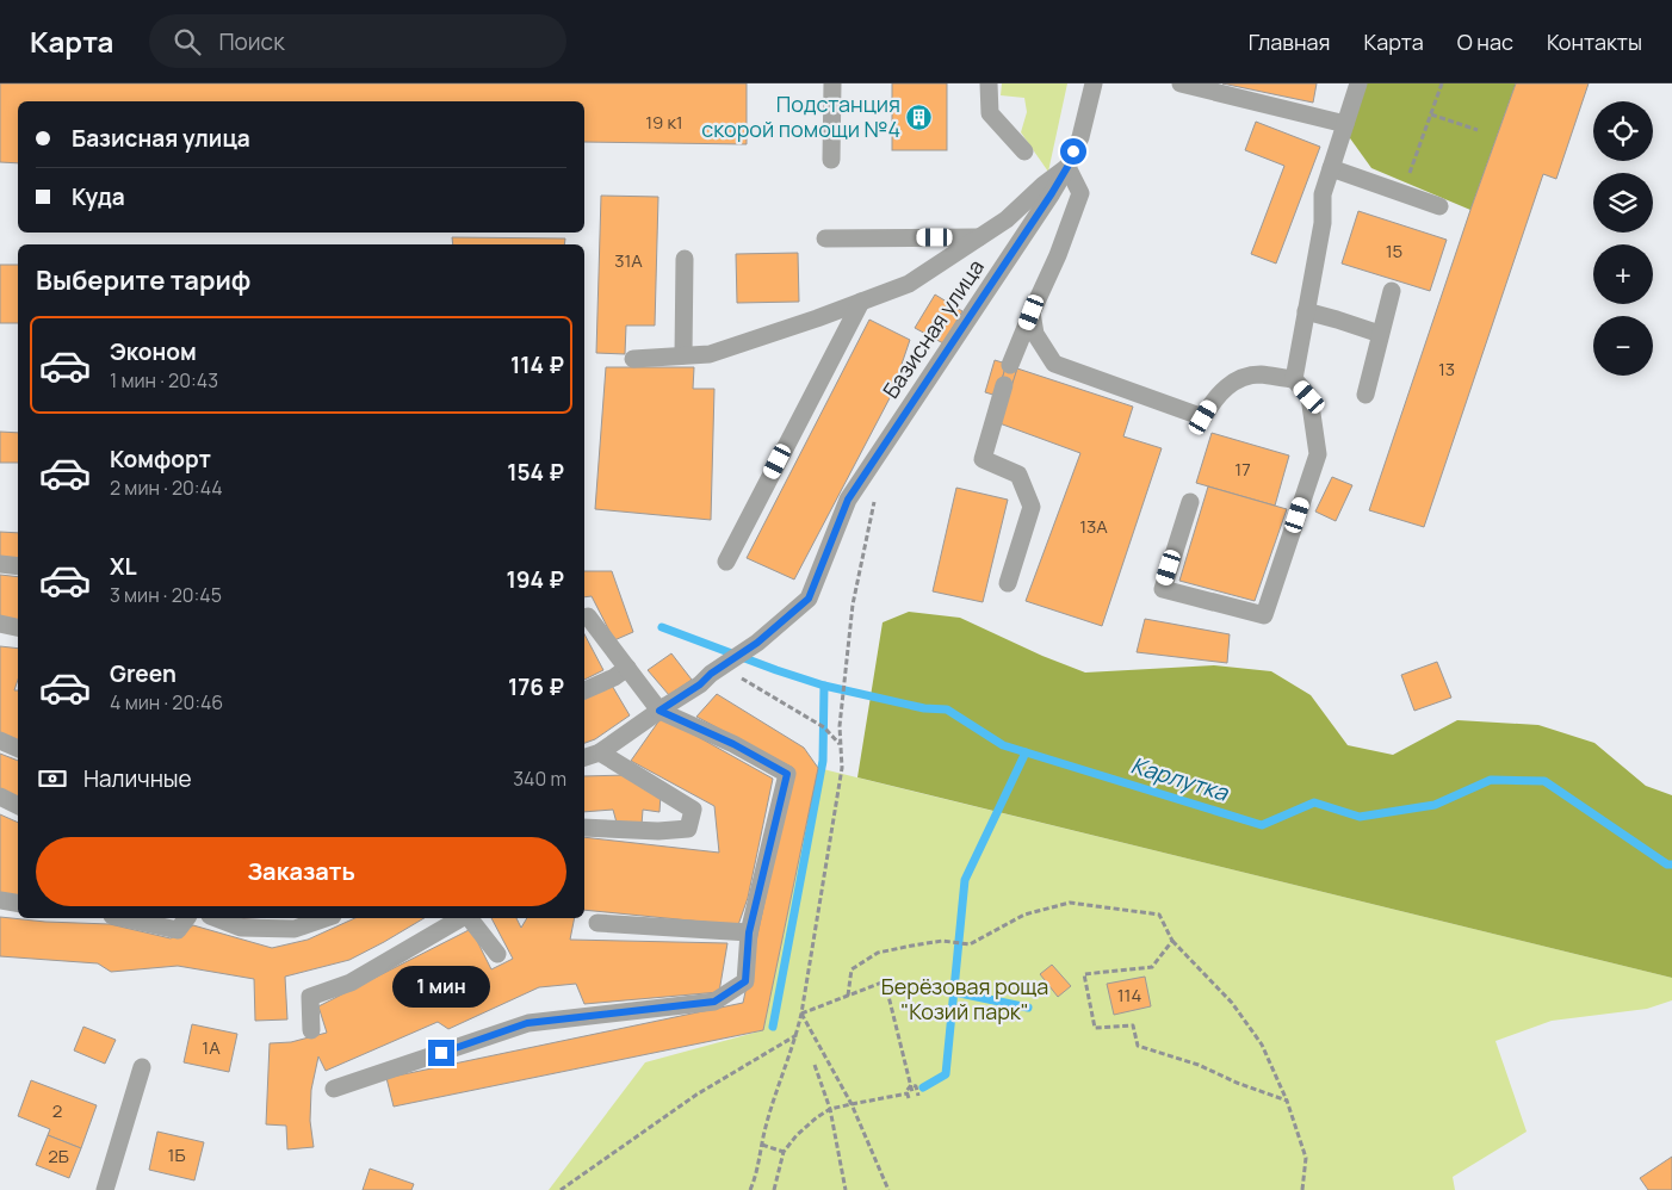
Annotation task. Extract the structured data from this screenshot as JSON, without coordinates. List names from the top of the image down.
{
  "streets": {
    "street": ["Базисная улица"]
  },
  "water": ["Карлутка"],
  "parks": ["Берёзовая роща \"Козий парк\""],
  "places": {
    "building": ["Подстанция скорой помощи №4"]
  },
  "house_numbers": [
    "19 к1",
    "15",
    "31А",
    "13",
    "17",
    "13А",
    "114",
    "1А",
    "2",
    "1Б",
    "2Б"
  ],
  "page": {
    "header": "Карта",
    "search": "Поиск",
    "nav": [
      "Главная",
      "Карта",
      "О нас",
      "Контакты"
    ],
    "map_buttons": ["+", "−"],
    "banner": ["Базисная улица", "Куда"],
    "heading": "Выберите тариф",
    "list": [
      {
        "name": "Эконом",
        "note": "1 мин · 20:43",
        "value": "114 ₽"
      },
      {
        "name": "Комфорт",
        "note": "2 мин · 20:44",
        "value": "154 ₽"
      },
      {
        "name": "XL",
        "note": "3 мин · 20:45",
        "value": "194 ₽"
      },
      {
        "name": "Green",
        "note": "4 мин · 20:46",
        "value": "176 ₽"
      }
    ],
    "pay": ["Наличные", "340 m"],
    "buttons": "Заказать",
    "bubble": "1 мин"
  }
}
